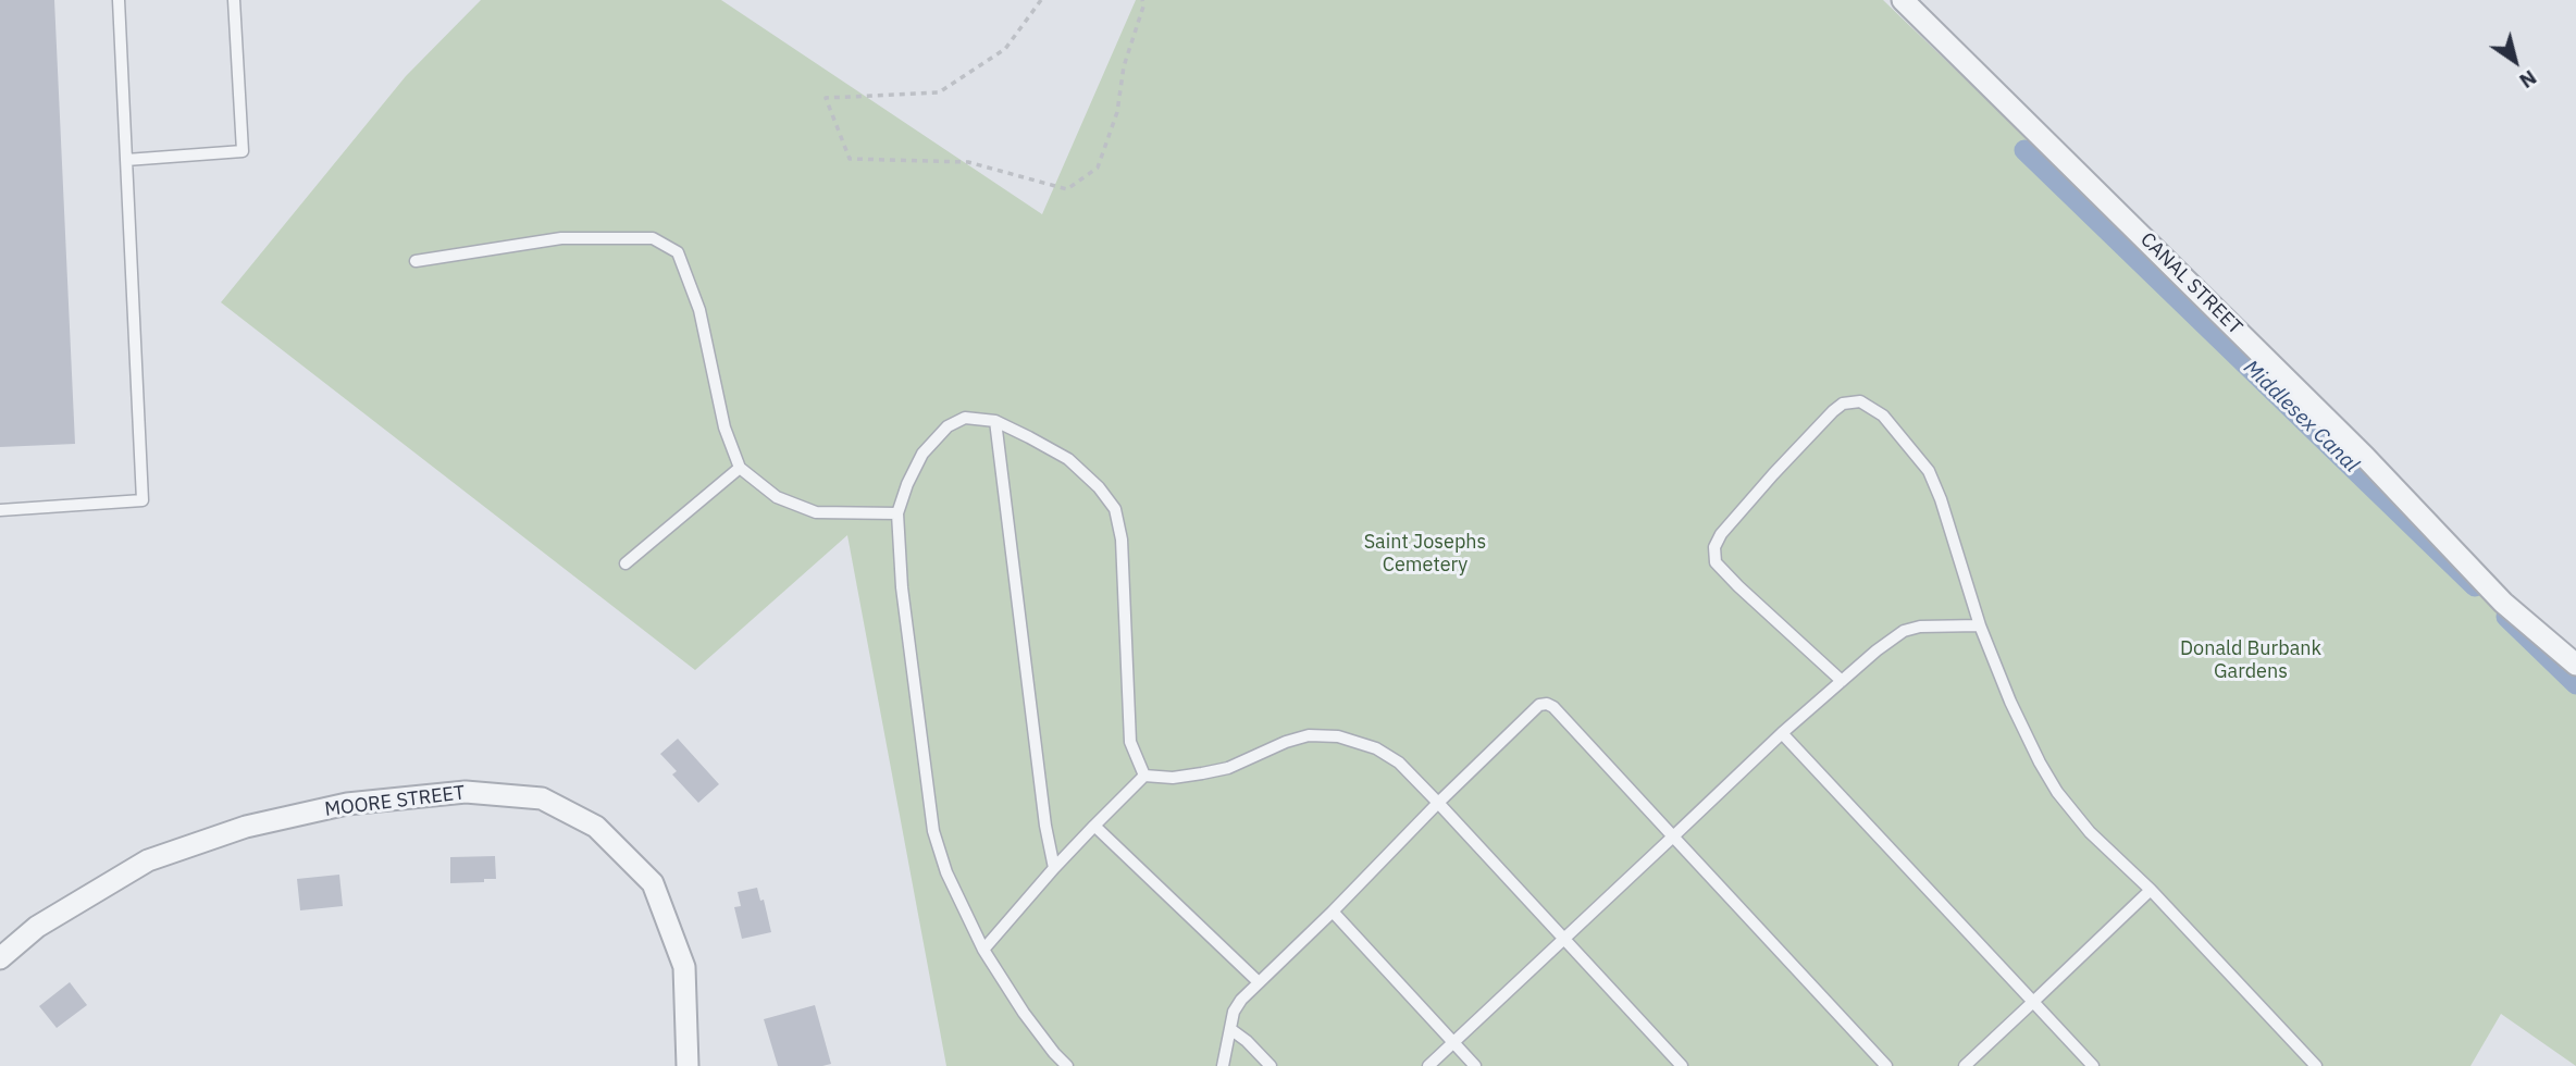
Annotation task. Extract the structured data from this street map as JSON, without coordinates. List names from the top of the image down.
{
  "streets": {
    "street": ["CANAL STREET", "MOORE STREET"]
  },
  "water": ["Middlesex Canal"],
  "parks": ["Saint Josephs Cemetery", "Donald Burbank Gardens"],
  "north": "bottom right"
}
